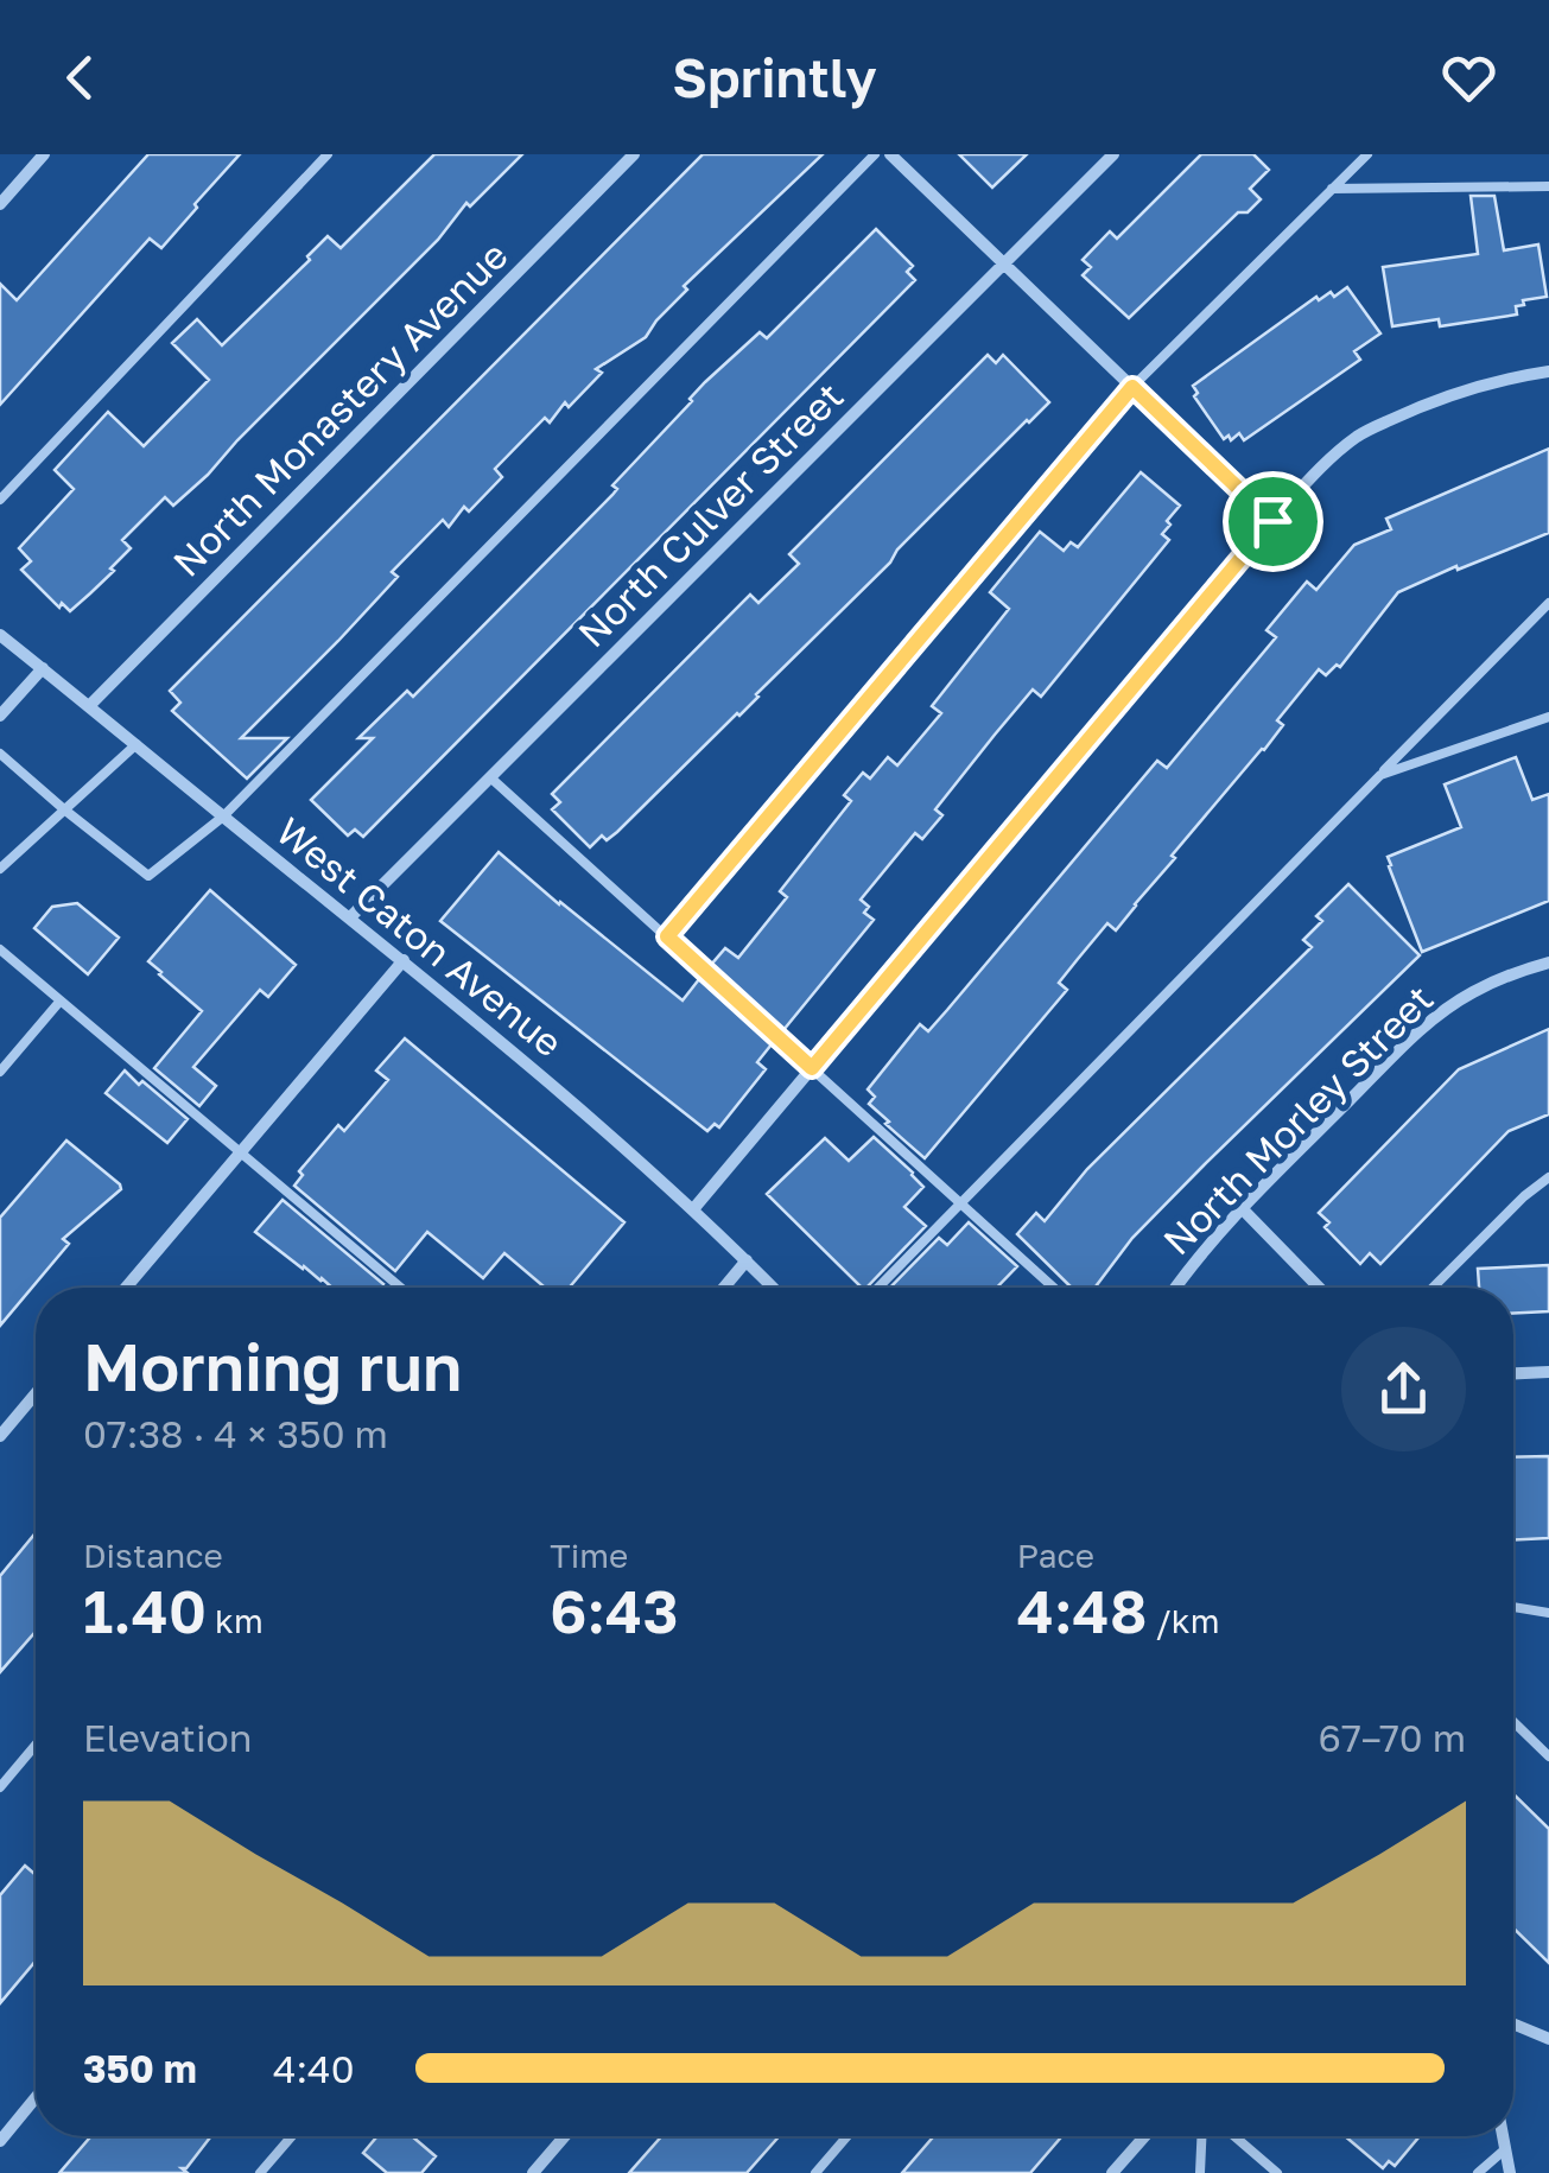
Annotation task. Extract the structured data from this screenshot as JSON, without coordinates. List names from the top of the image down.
{
  "streets": {
    "street": [
      "North Monastery Avenue",
      "North Culver Street",
      "West Caton Avenue",
      "North Morley Street"
    ]
  },
  "crossings": [
    ["North Monastery Avenue", "West Caton Avenue"],
    ["North Culver Street", "West Caton Avenue"]
  ],
  "page": {
    "header": "Sprintly",
    "heading": ["Morning run", "07:38 · 4 × 350 m"],
    "stats": [
      ["Distance", "1.40 km"],
      ["Time", "6:43"],
      ["Pace", "4:48 /km"]
    ],
    "chart": ["Elevation", "67–70 m"],
    "list": [
      {
        "name": "350 m",
        "note": "4:40"
      }
    ]
  }
}
